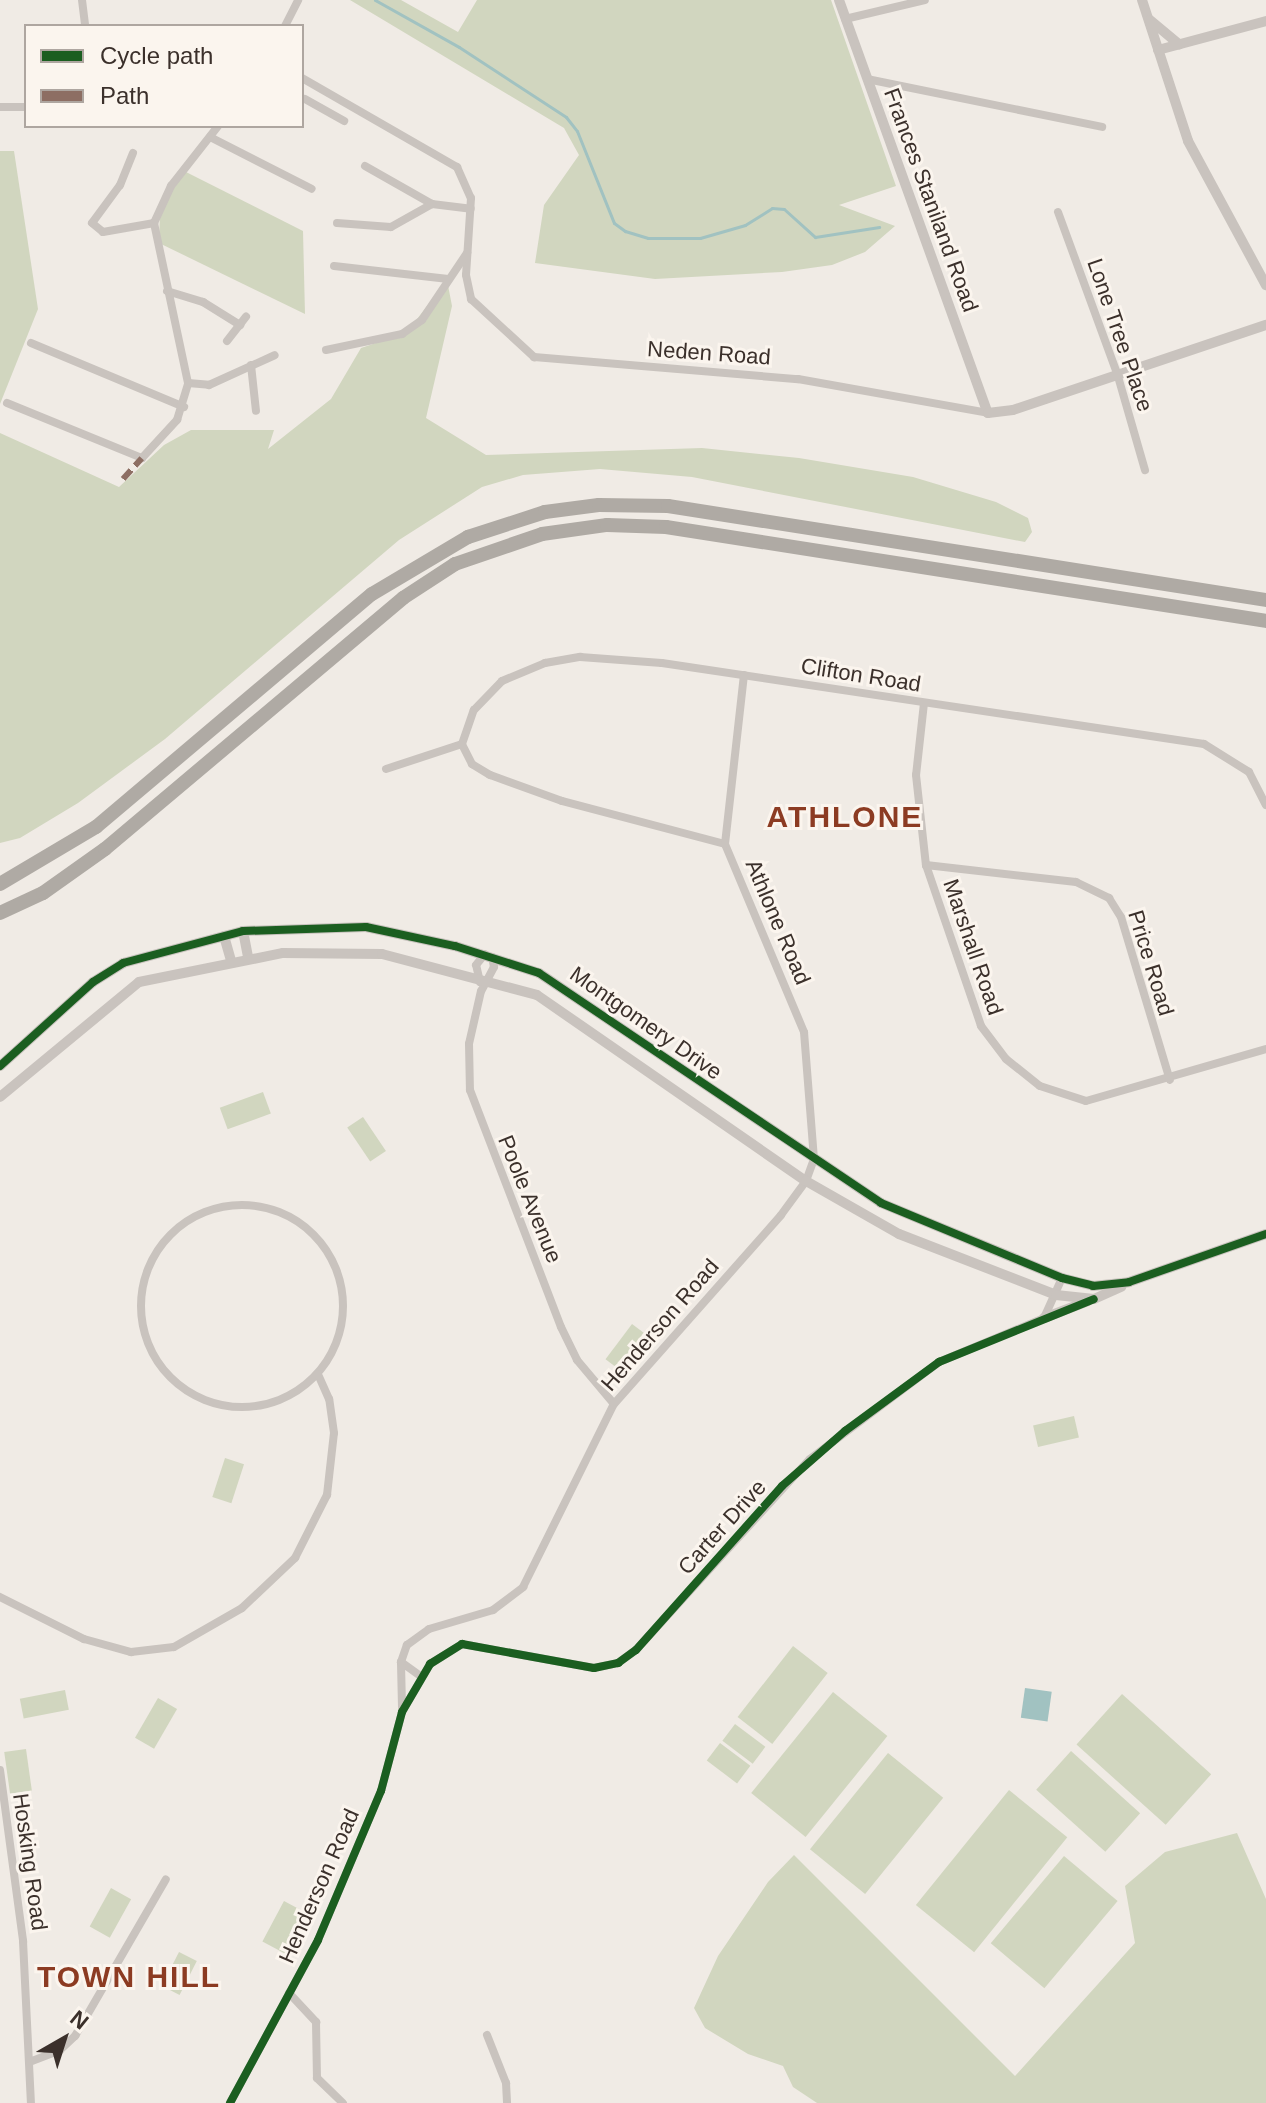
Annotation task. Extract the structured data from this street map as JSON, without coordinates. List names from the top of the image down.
{
  "streets": {
    "street": [
      "Frances Staniland Road",
      "Lone Tree Place",
      "Neden Road",
      "Clifton Road",
      "Athlone Road",
      "Marshall Road",
      "Price Road",
      "Montgomery Drive",
      "Poole Avenue",
      "Henderson Road",
      "Carter Drive",
      "Hosking Road"
    ]
  },
  "crossings": [
    ["Frances Staniland Road", "Neden Road"],
    ["Lone Tree Place", "Neden Road"],
    ["Clifton Road", "Athlone Road"],
    ["Clifton Road", "Marshall Road"],
    ["Athlone Road", "Montgomery Drive"],
    ["Athlone Road", "Henderson Road"],
    ["Marshall Road", "Price Road"],
    ["Montgomery Drive", "Poole Avenue"],
    ["Montgomery Drive", "Henderson Road"],
    ["Poole Avenue", "Henderson Road"],
    ["Henderson Road", "Carter Drive"]
  ],
  "districts": ["ATHLONE", "TOWN HILL"],
  "legend": ["Cycle path", "Path"],
  "north": "top right"
}
